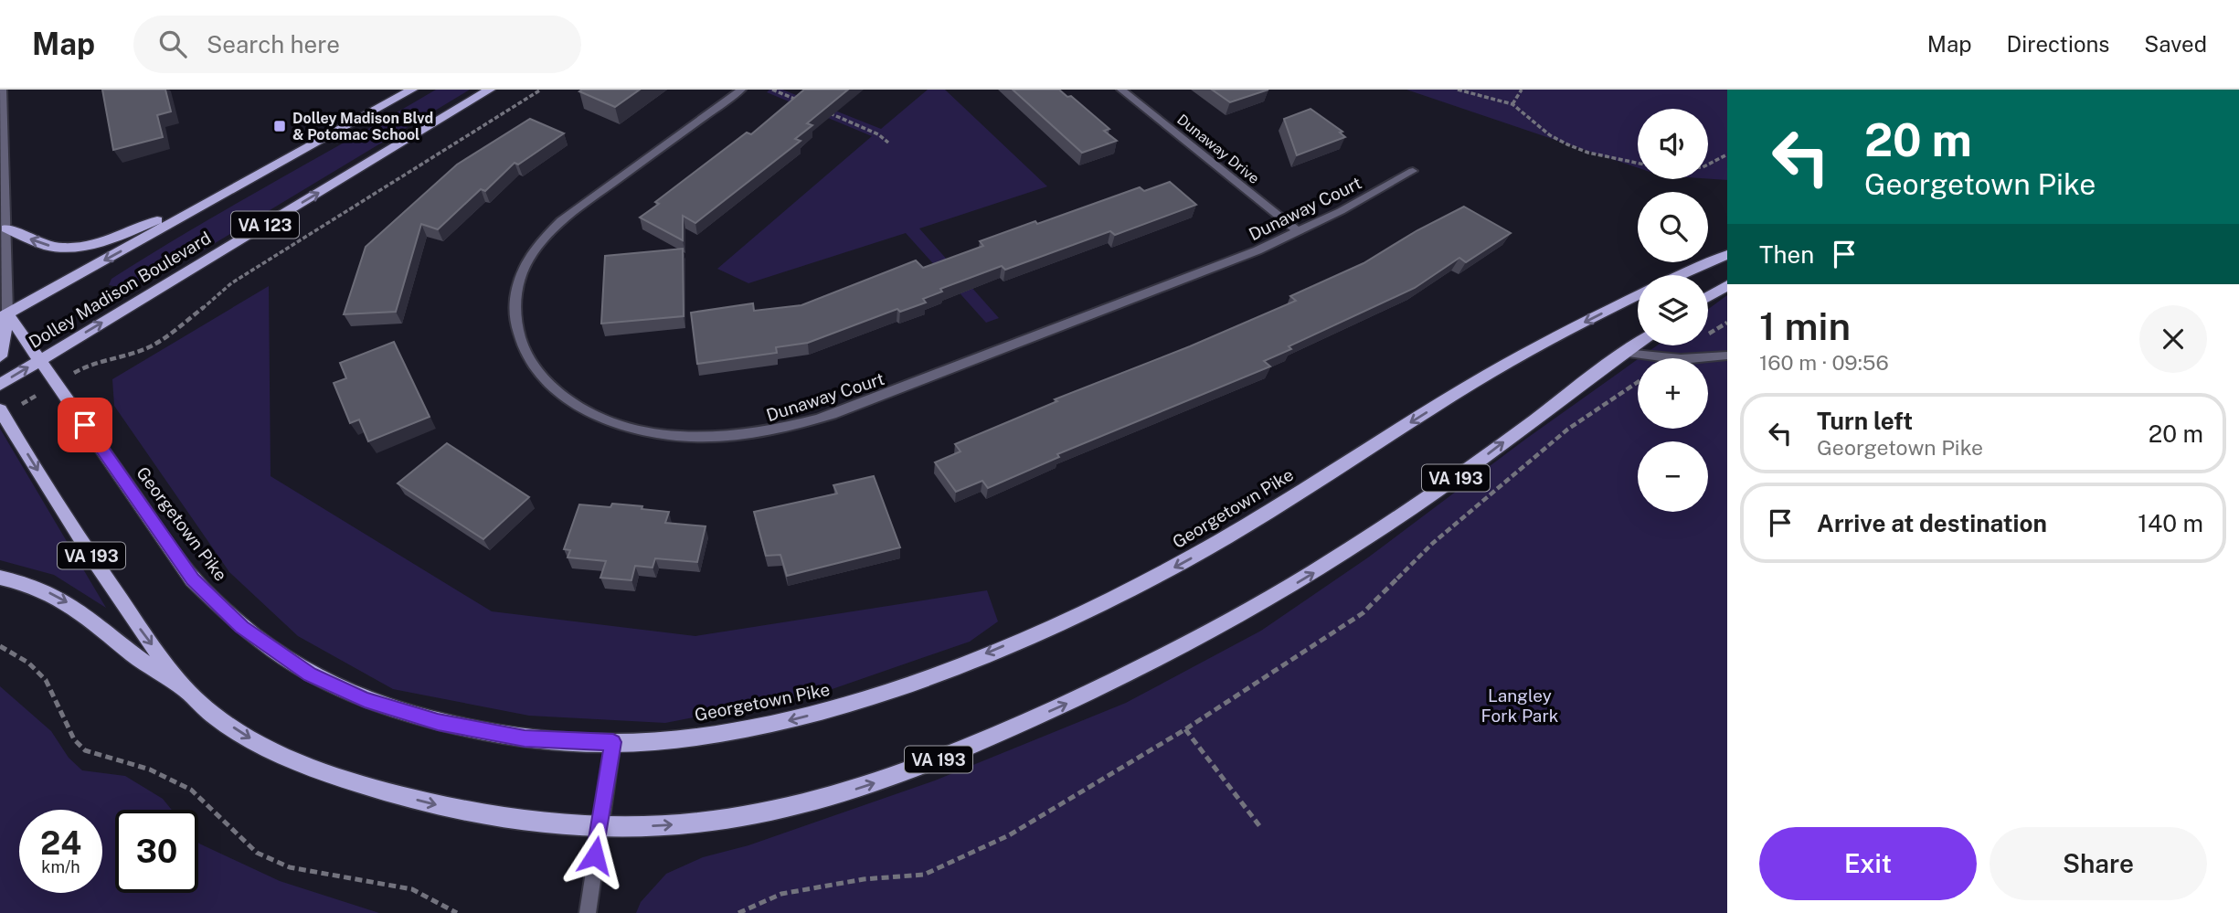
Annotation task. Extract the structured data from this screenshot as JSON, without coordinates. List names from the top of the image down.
{
  "streets": {
    "main road": [
      "VA 123",
      "Dolley Madison Boulevard",
      "VA 193",
      "Georgetown Pike"
    ],
    "street": ["Dunaway Drive", "Dunaway Court"]
  },
  "crossings": [
    ["Dunaway Drive", "Dunaway Court"],
    ["Dolley Madison Boulevard", "Georgetown Pike"]
  ],
  "parks": ["Langley Fork Park"],
  "places": {
    "transit": ["Dolley Madison Blvd & Potomac School"]
  },
  "page": {
    "header": "Map",
    "search": "Search here",
    "nav": ["Map", "Directions", "Saved"],
    "turn": ["20 m", "Georgetown Pike"],
    "map_buttons": ["+", "−"],
    "then": "Then",
    "heading": ["1 min", "160 m · 09:56"],
    "list": [
      {
        "name": "Turn left",
        "note": "Georgetown Pike",
        "value": "20 m"
      },
      {
        "name": "Arrive at destination",
        "value": "140 m"
      }
    ],
    "speed": "24 km/h",
    "limit": "30",
    "buttons": ["Exit", "Share"]
  }
}
